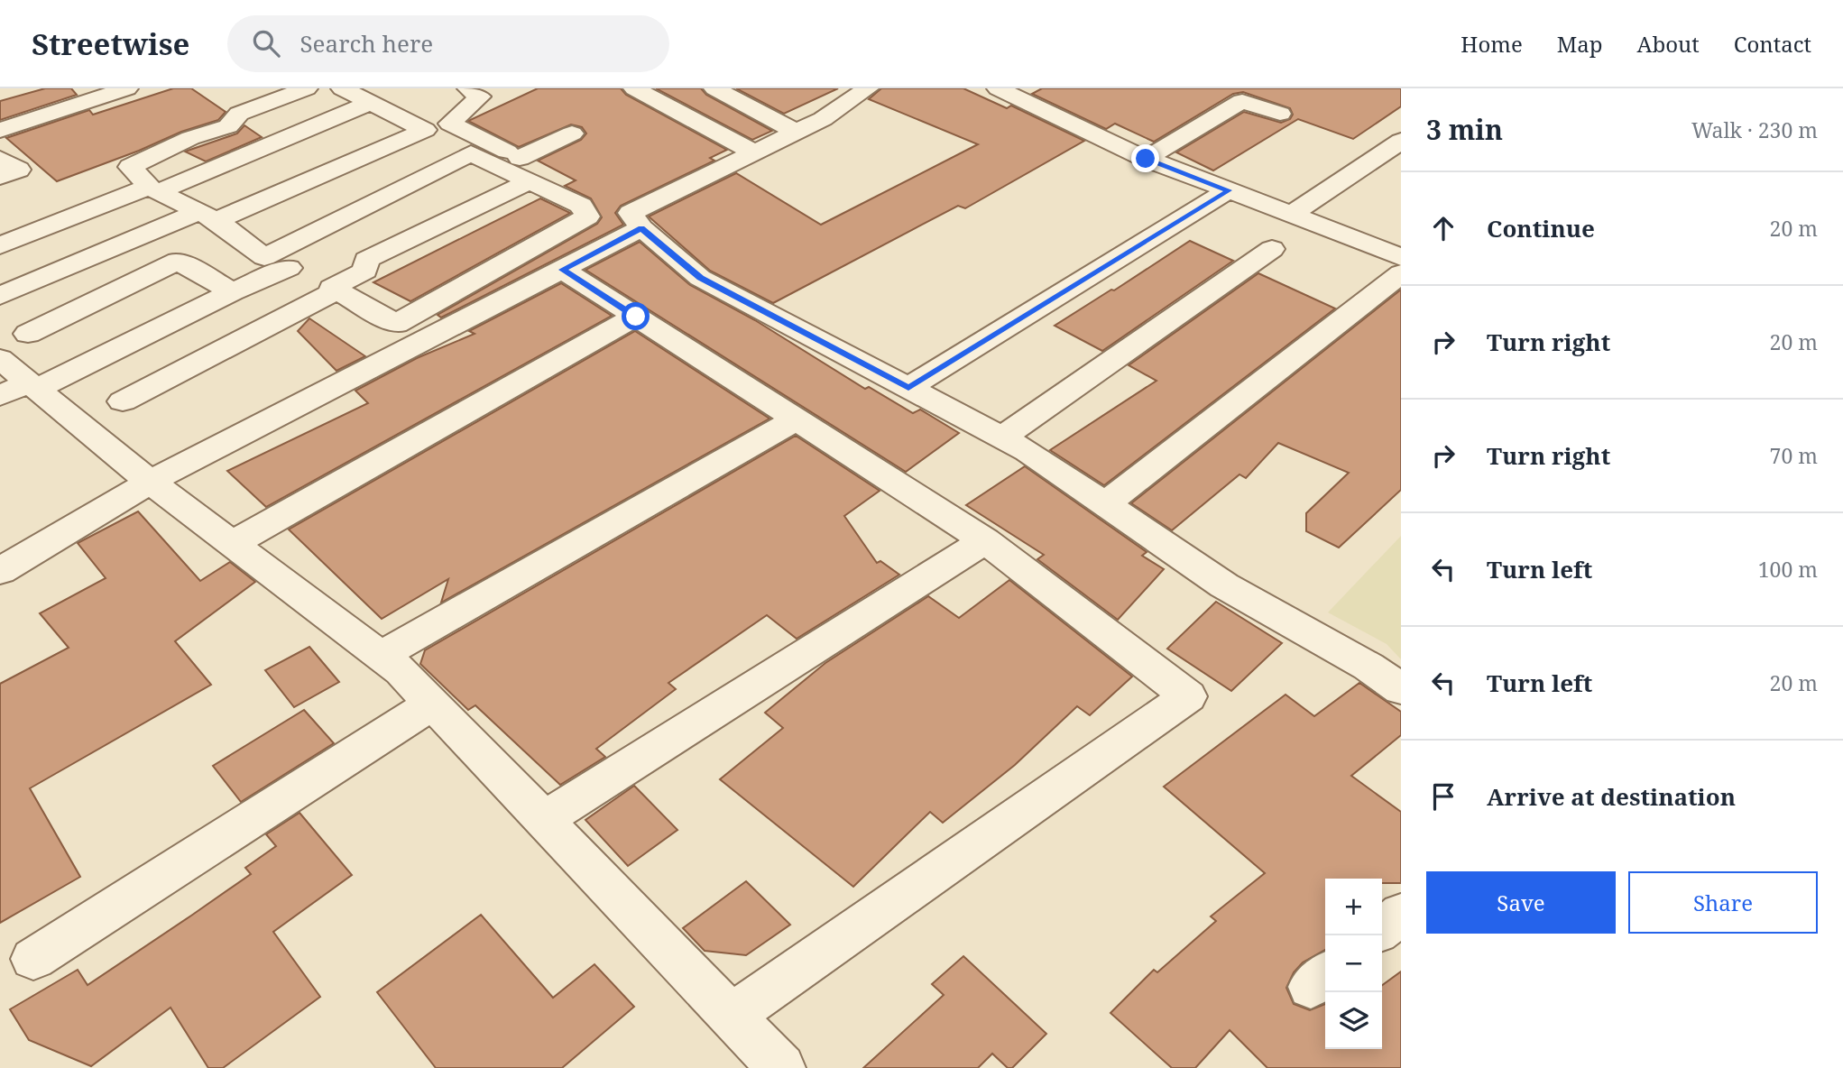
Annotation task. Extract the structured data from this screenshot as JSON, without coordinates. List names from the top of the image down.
{
  "page": {
    "header": "Streetwise",
    "search": "Search here",
    "nav": [
      "Home",
      "Map",
      "About",
      "Contact"
    ],
    "heading": ["3 min", "Walk · 230 m"],
    "list": [
      ["Continue", "20 m"],
      ["Turn right", "20 m"],
      ["Turn right", "70 m"],
      ["Turn left", "100 m"],
      ["Turn left", "20 m"],
      "Arrive at destination"
    ],
    "buttons": ["Save", "Share"],
    "map_buttons": ["+", "−"]
  }
}
